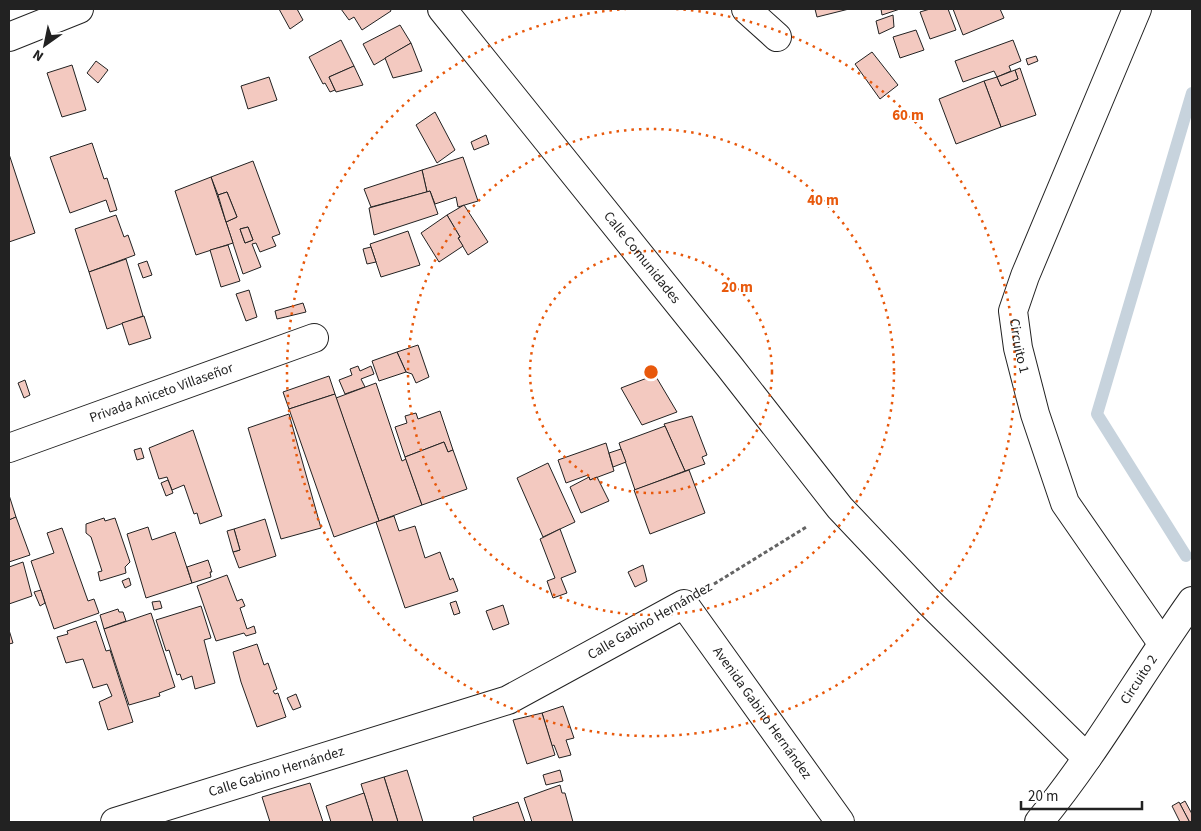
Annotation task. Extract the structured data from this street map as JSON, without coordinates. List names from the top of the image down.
{
  "streets": {
    "street": [
      "Calle Comunidades",
      "Circuito 1",
      "Privada Aniceto Villaseñor",
      "Calle Gabino Hernández",
      "Circuito 2",
      "Avenida Gabino Hernández"
    ]
  },
  "crossings": [
    ["Calle Comunidades", "Calle Gabino Hernández"],
    ["Circuito 1", "Circuito 2"],
    ["Calle Gabino Hernández", "Avenida Gabino Hernández"]
  ],
  "scale_bar": "20 m",
  "north": "bottom left",
  "rings": ["60 m", "40 m", "20 m"]
}
